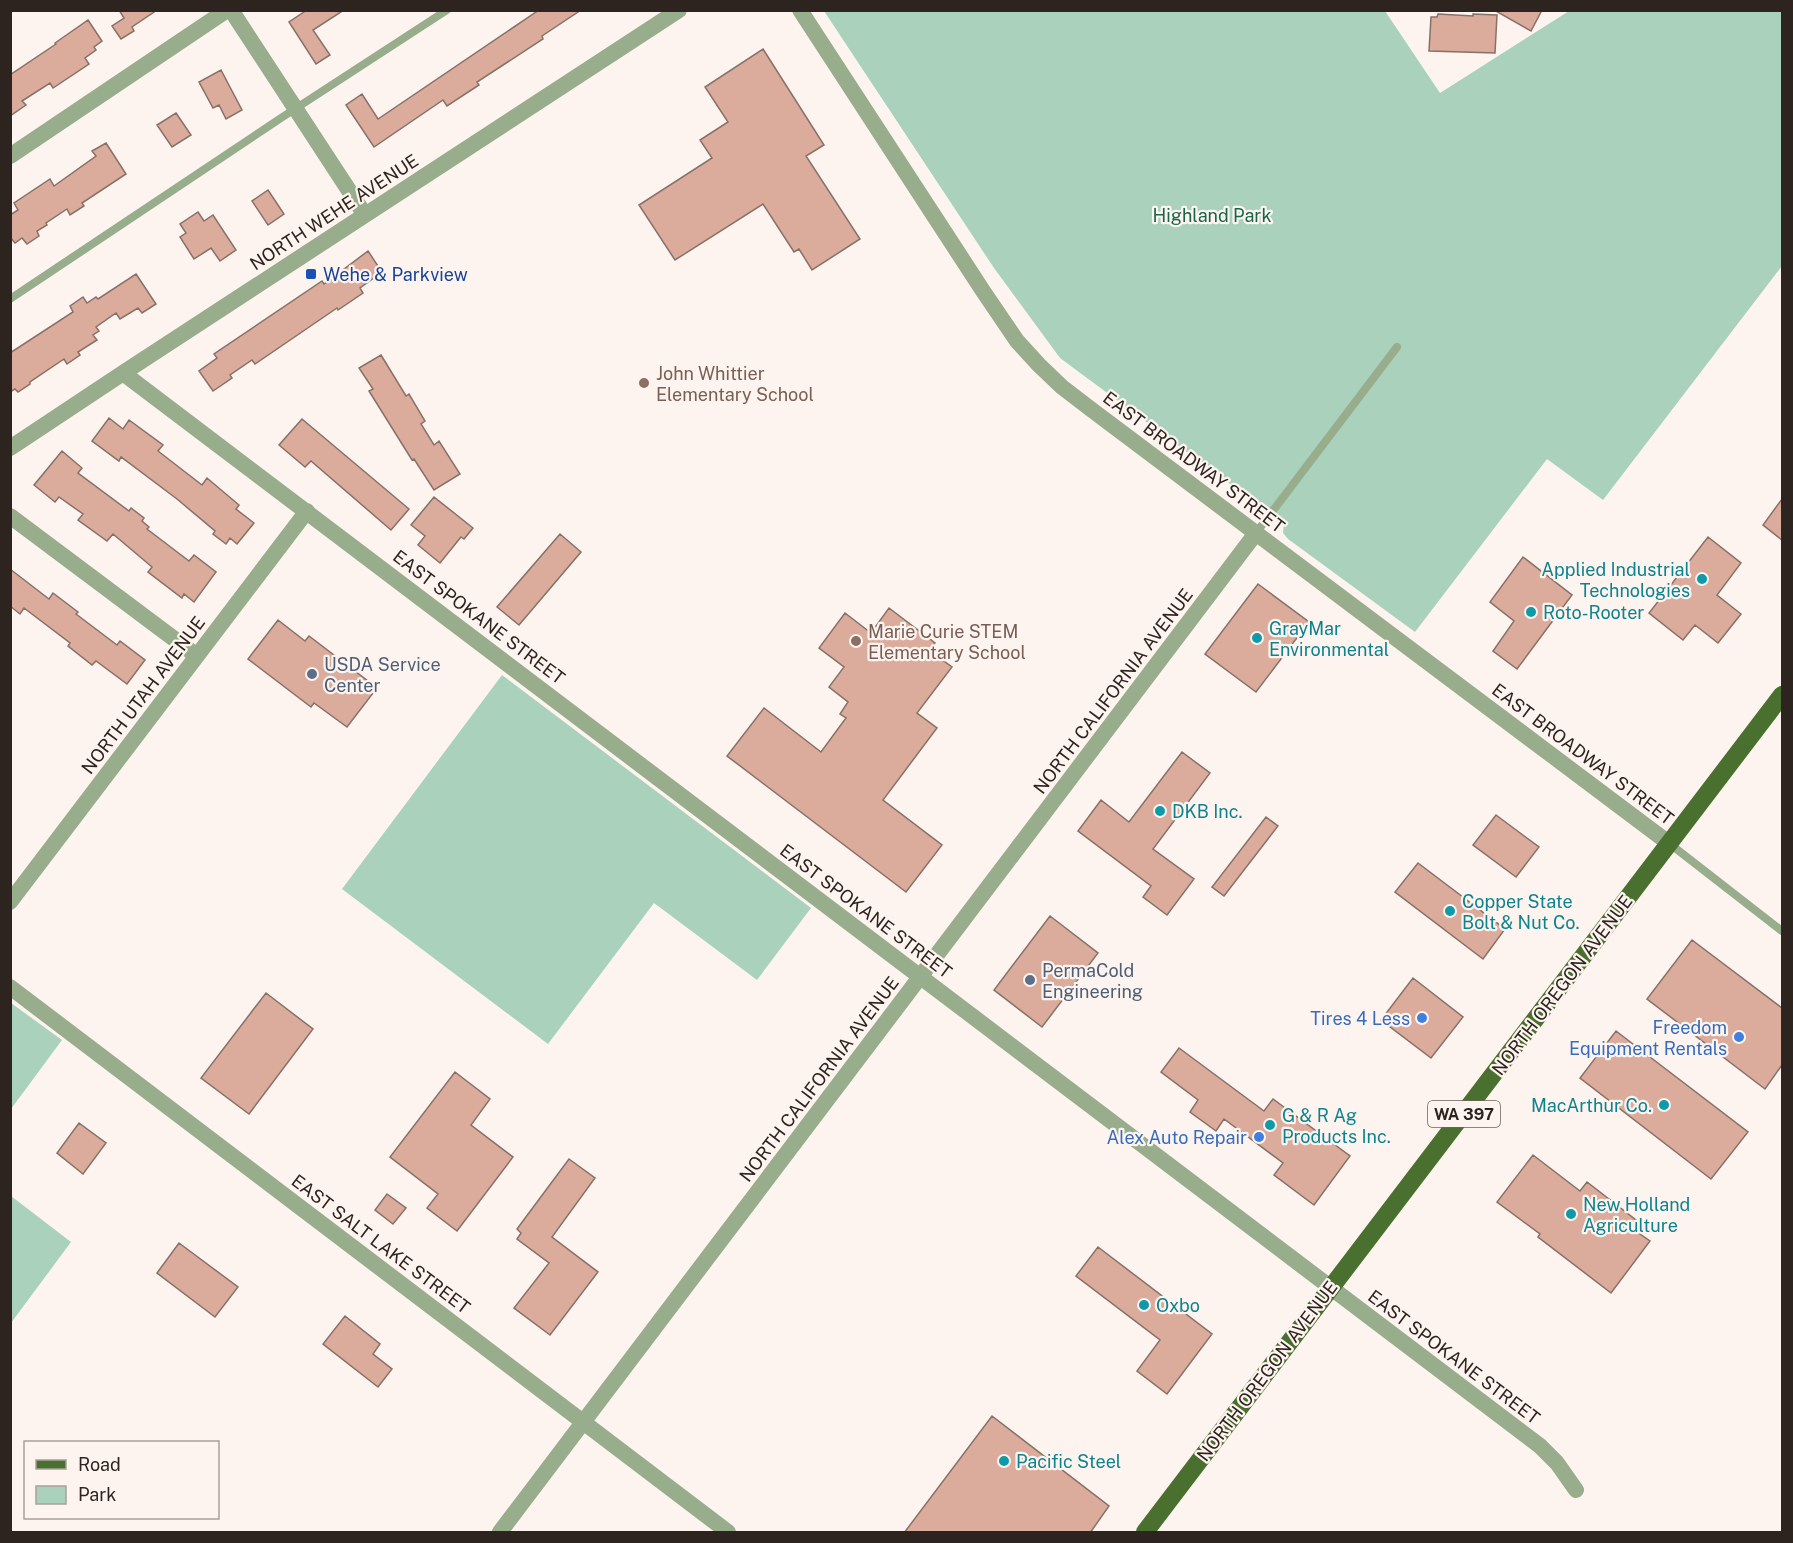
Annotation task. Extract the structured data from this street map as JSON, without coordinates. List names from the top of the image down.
{
  "streets": {
    "main road": ["NORTH OREGON AVENUE", "WA 397"],
    "street": [
      "NORTH WEHE AVENUE",
      "EAST BROADWAY STREET",
      "EAST SPOKANE STREET",
      "NORTH CALIFORNIA AVENUE",
      "NORTH UTAH AVENUE",
      "EAST SALT LAKE STREET"
    ]
  },
  "crossings": [
    ["NORTH WEHE AVENUE", "EAST SPOKANE STREET"],
    ["EAST BROADWAY STREET", "NORTH CALIFORNIA AVENUE"],
    ["EAST BROADWAY STREET", "NORTH OREGON AVENUE"],
    ["EAST SPOKANE STREET", "NORTH CALIFORNIA AVENUE"],
    ["EAST SPOKANE STREET", "NORTH UTAH AVENUE"],
    ["EAST SPOKANE STREET", "NORTH OREGON AVENUE"],
    ["NORTH CALIFORNIA AVENUE", "EAST SALT LAKE STREET"]
  ],
  "parks": ["Highland Park"],
  "places": {
    "transit": ["Wehe & Parkview"],
    "other": [
      "John Whittier Elementary School",
      "Applied Industrial Technologies",
      "Roto-Rooter",
      "GrayMar Environmental",
      "Marie Curie STEM Elementary School",
      "USDA Service Center",
      "DKB Inc.",
      "Copper State Bolt & Nut Co.",
      "PermaCold Engineering",
      "Tires 4 Less",
      "Freedom Equipment Rentals",
      "MacArthur Co.",
      "G & R Ag Products Inc.",
      "Alex Auto Repair",
      "New Holland Agriculture",
      "Oxbo",
      "Pacific Steel"
    ]
  },
  "legend": ["Road", "Park"]
}
